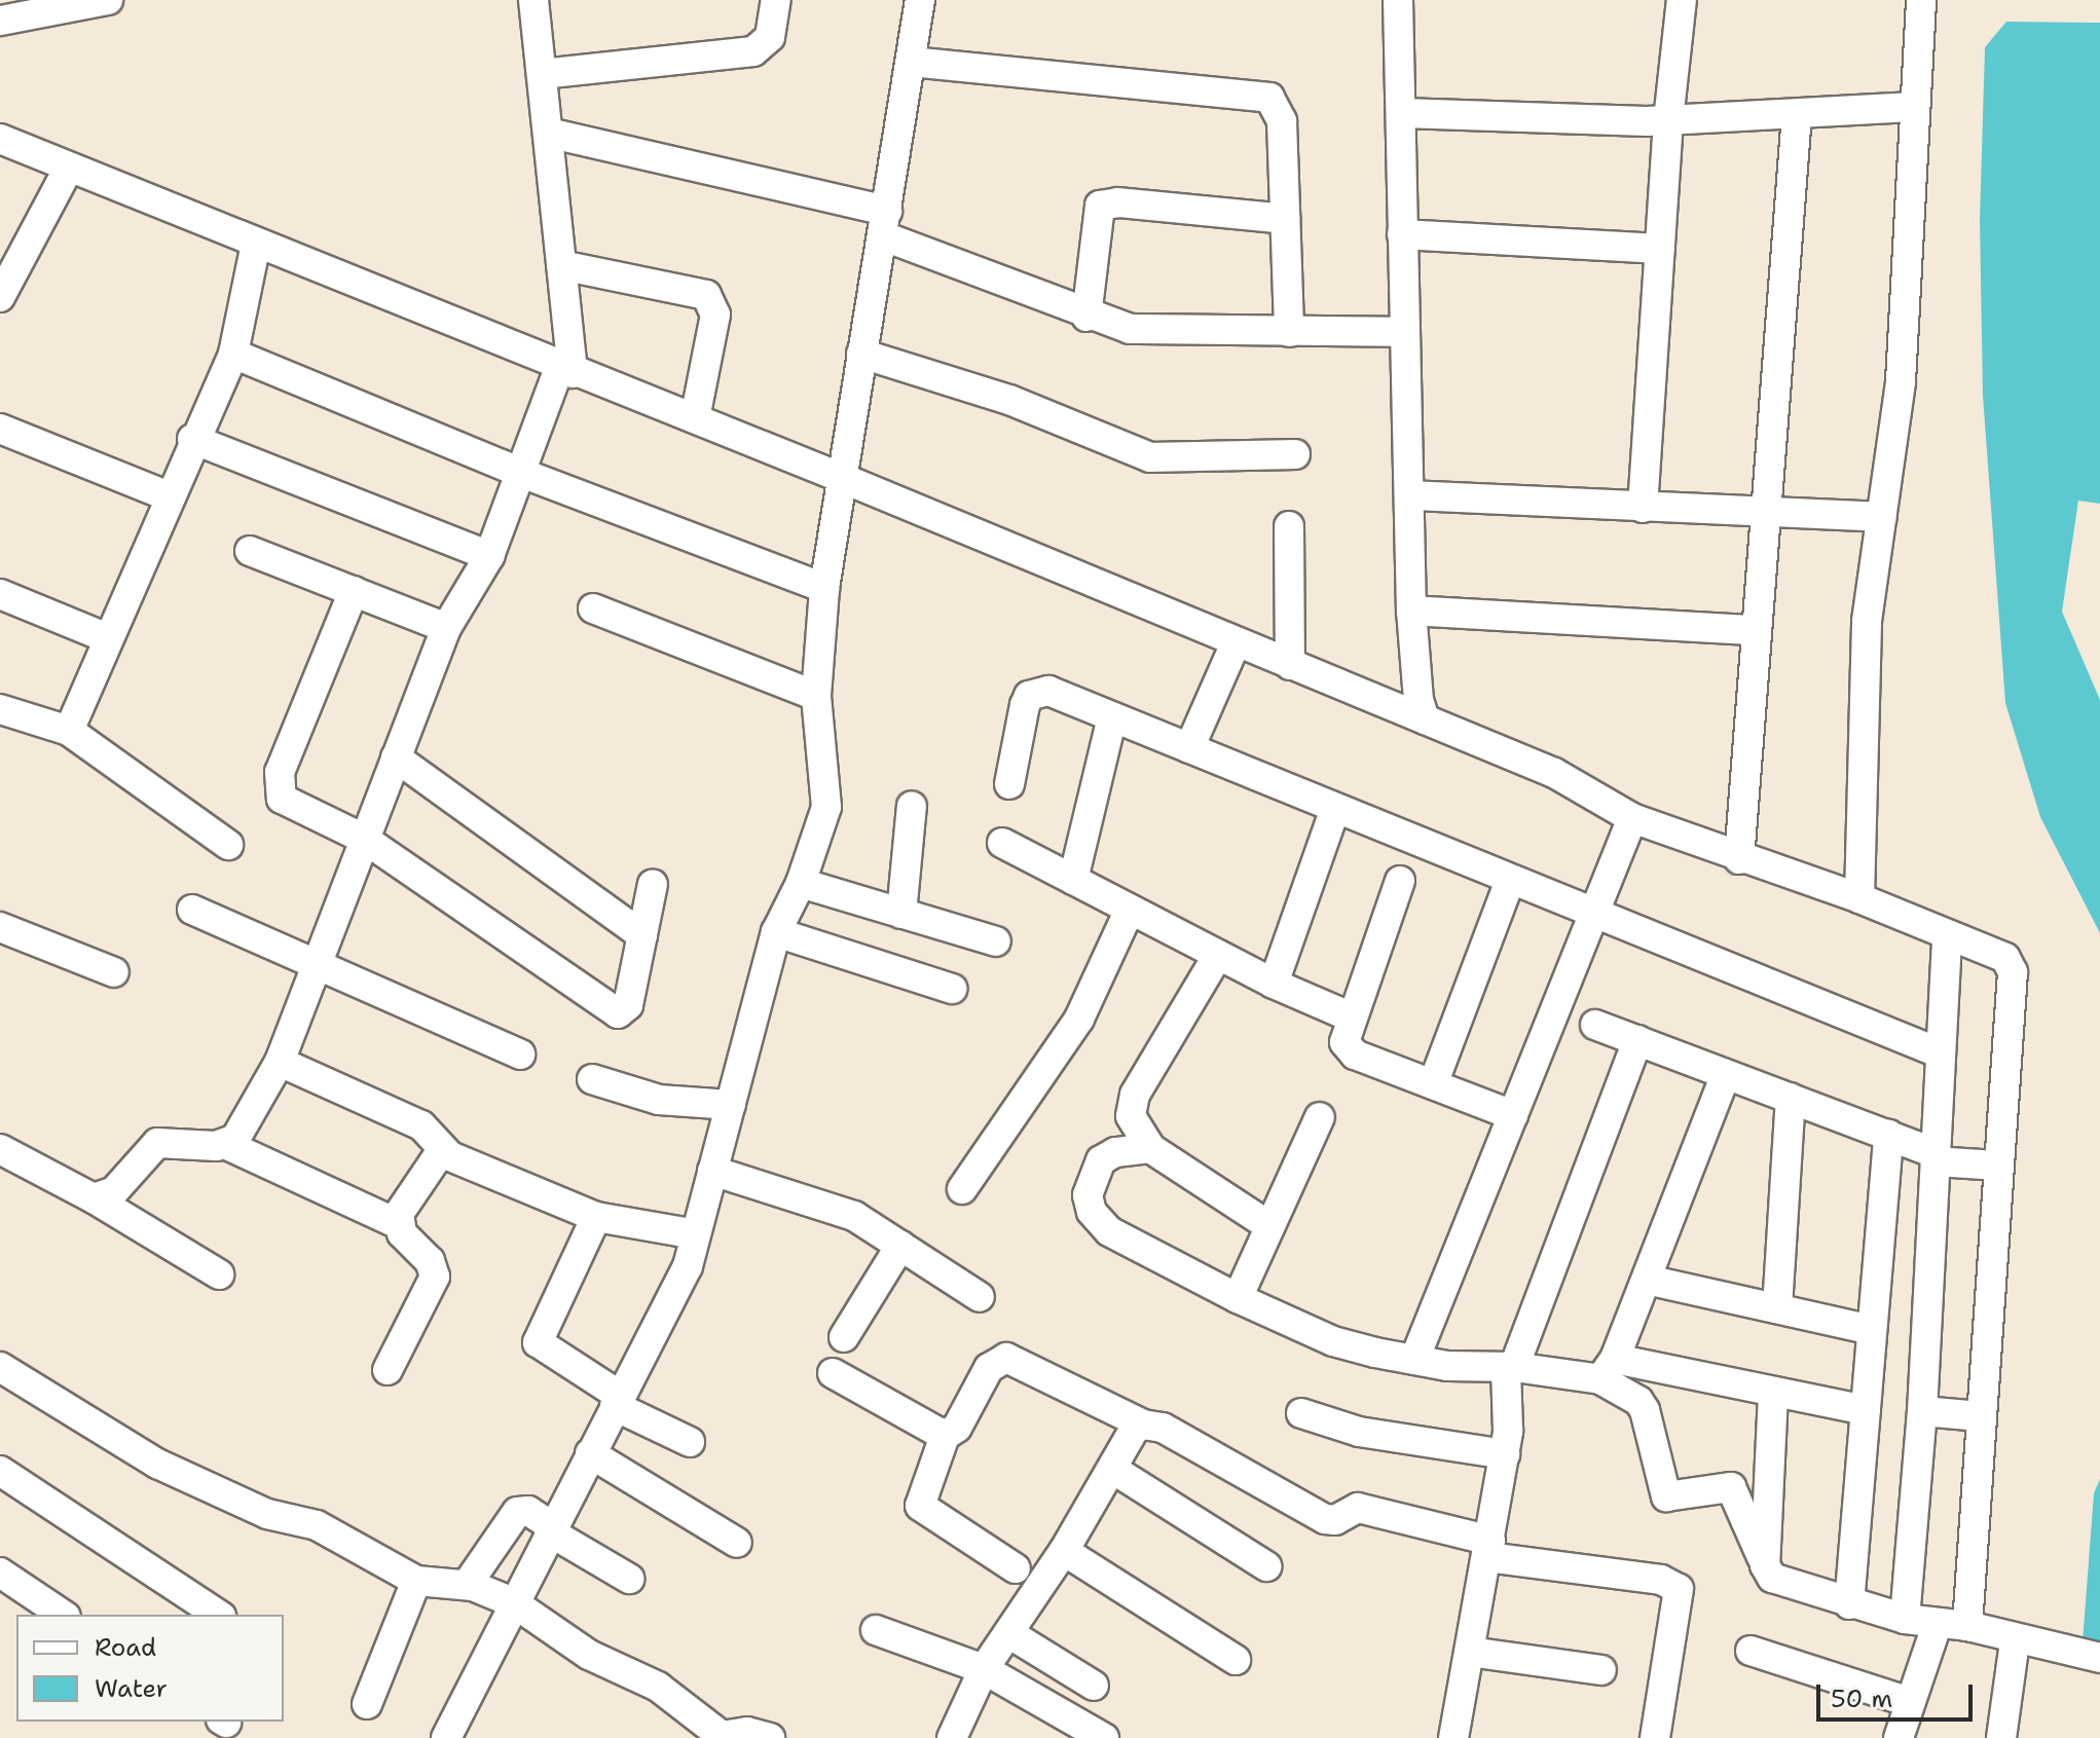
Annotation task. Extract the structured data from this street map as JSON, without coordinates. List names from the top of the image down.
{
  "legend": ["Road", "Water"],
  "scale_bar": "50 m"
}
